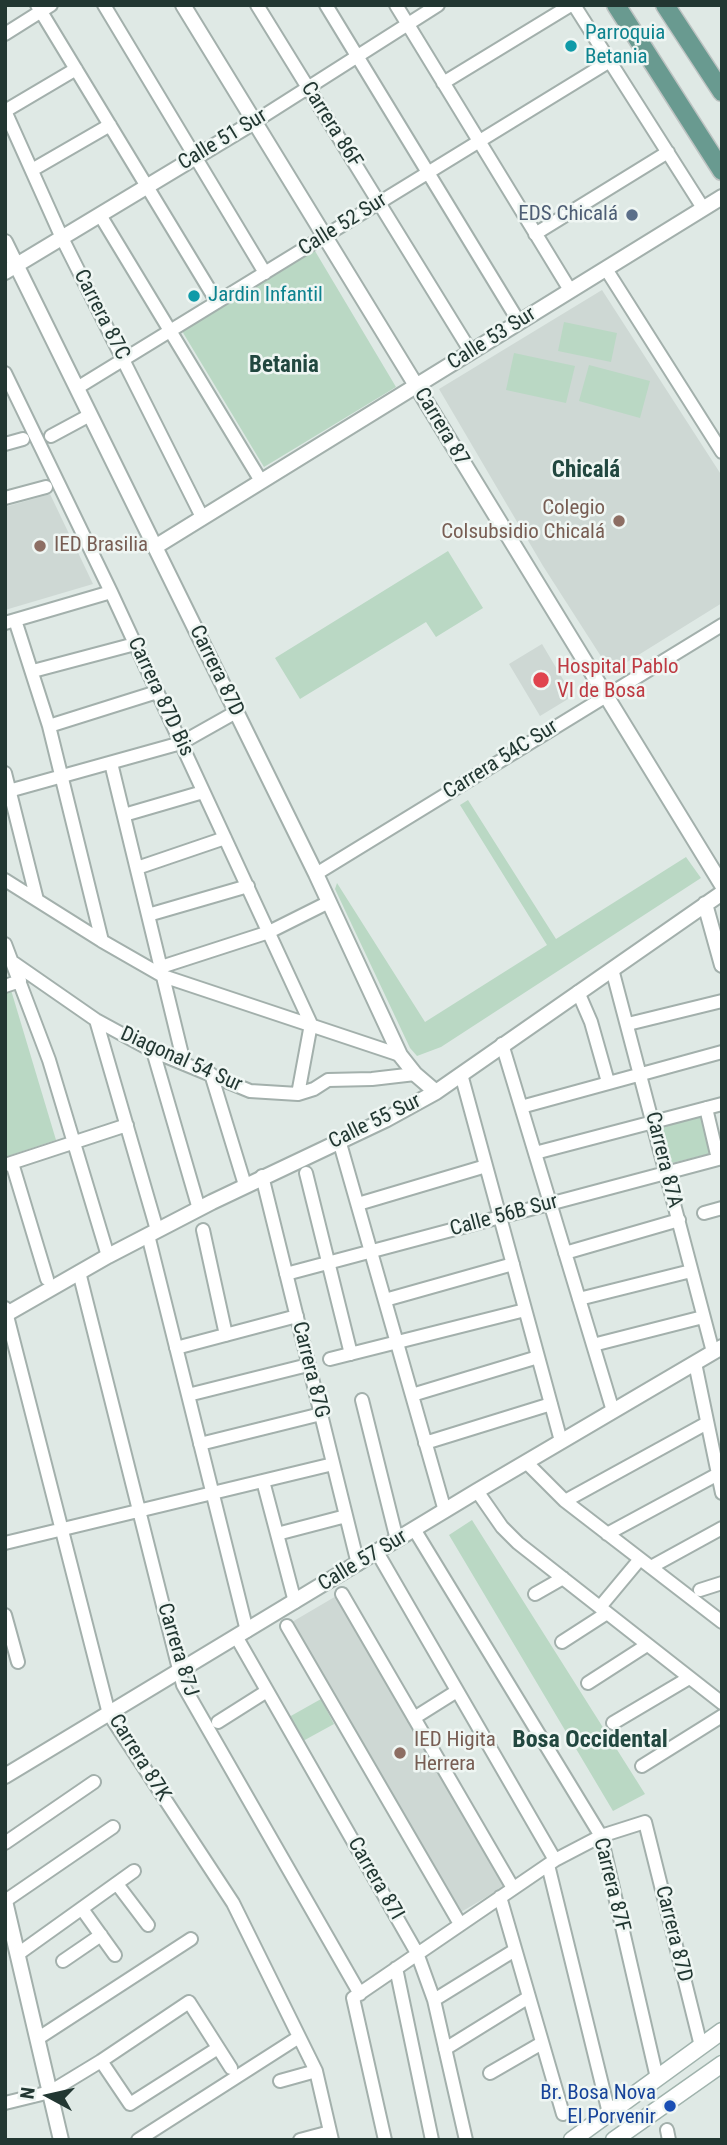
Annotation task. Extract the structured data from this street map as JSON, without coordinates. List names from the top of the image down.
{
  "streets": {
    "street": [
      "Carrera 86F",
      "Calle 51 Sur",
      "Calle 52 Sur",
      "Carrera 87C",
      "Calle 53 Sur",
      "Carrera 87",
      "Carrera 87D",
      "Carrera 87D Bis",
      "Carrera 54C Sur",
      "Diagonal 54 Sur",
      "Calle 55 Sur",
      "Carrera 87A",
      "Calle 56B Sur",
      "Carrera 87G",
      "Calle 57 Sur",
      "Carrera 87J",
      "Carrera 87K",
      "Carrera 87I",
      "Carrera 87F"
    ]
  },
  "crossings": [
    ["Carrera 86F", "Calle 51 Sur"],
    ["Carrera 86F", "Calle 52 Sur"],
    ["Carrera 86F", "Calle 53 Sur"],
    ["Calle 51 Sur", "Carrera 87C"],
    ["Calle 51 Sur", "Carrera 87"],
    ["Calle 51 Sur", "Carrera 87D"],
    ["Calle 52 Sur", "Carrera 87C"],
    ["Calle 52 Sur", "Carrera 87"],
    ["Calle 52 Sur", "Carrera 87D"],
    ["Carrera 87C", "Calle 53 Sur"],
    ["Calle 53 Sur", "Carrera 87"],
    ["Calle 53 Sur", "Carrera 87D"],
    ["Carrera 87", "Carrera 54C Sur"],
    ["Carrera 87D", "Carrera 54C Sur"],
    ["Carrera 87D", "Diagonal 54 Sur"],
    ["Carrera 87D", "Calle 55 Sur"],
    ["Carrera 87D", "Carrera 87F"],
    ["Diagonal 54 Sur", "Carrera 87I"],
    ["Calle 55 Sur", "Carrera 87A"],
    ["Calle 55 Sur", "Carrera 87G"],
    ["Calle 55 Sur", "Carrera 87J"],
    ["Calle 55 Sur", "Carrera 87K"],
    ["Calle 55 Sur", "Carrera 87I"],
    ["Carrera 87A", "Calle 56B Sur"],
    ["Carrera 87A", "Calle 57 Sur"],
    ["Calle 56B Sur", "Carrera 87G"],
    ["Carrera 87G", "Calle 57 Sur"],
    ["Calle 57 Sur", "Carrera 87J"],
    ["Calle 57 Sur", "Carrera 87K"],
    ["Calle 57 Sur", "Carrera 87I"],
    ["Calle 57 Sur", "Carrera 87F"]
  ],
  "districts": ["Betania", "Chicalá", "Bosa Occidental"],
  "places": [
    "Parroquia Betania",
    "EDS Chicalá",
    "Jardin Infantil",
    "Colegio Colsubsidio Chicalá",
    "IED Brasilia",
    "Hospital Pablo VI de Bosa",
    "IED Higita Herrera",
    "Br. Bosa Nova El Porvenir"
  ],
  "north": "left"
}
